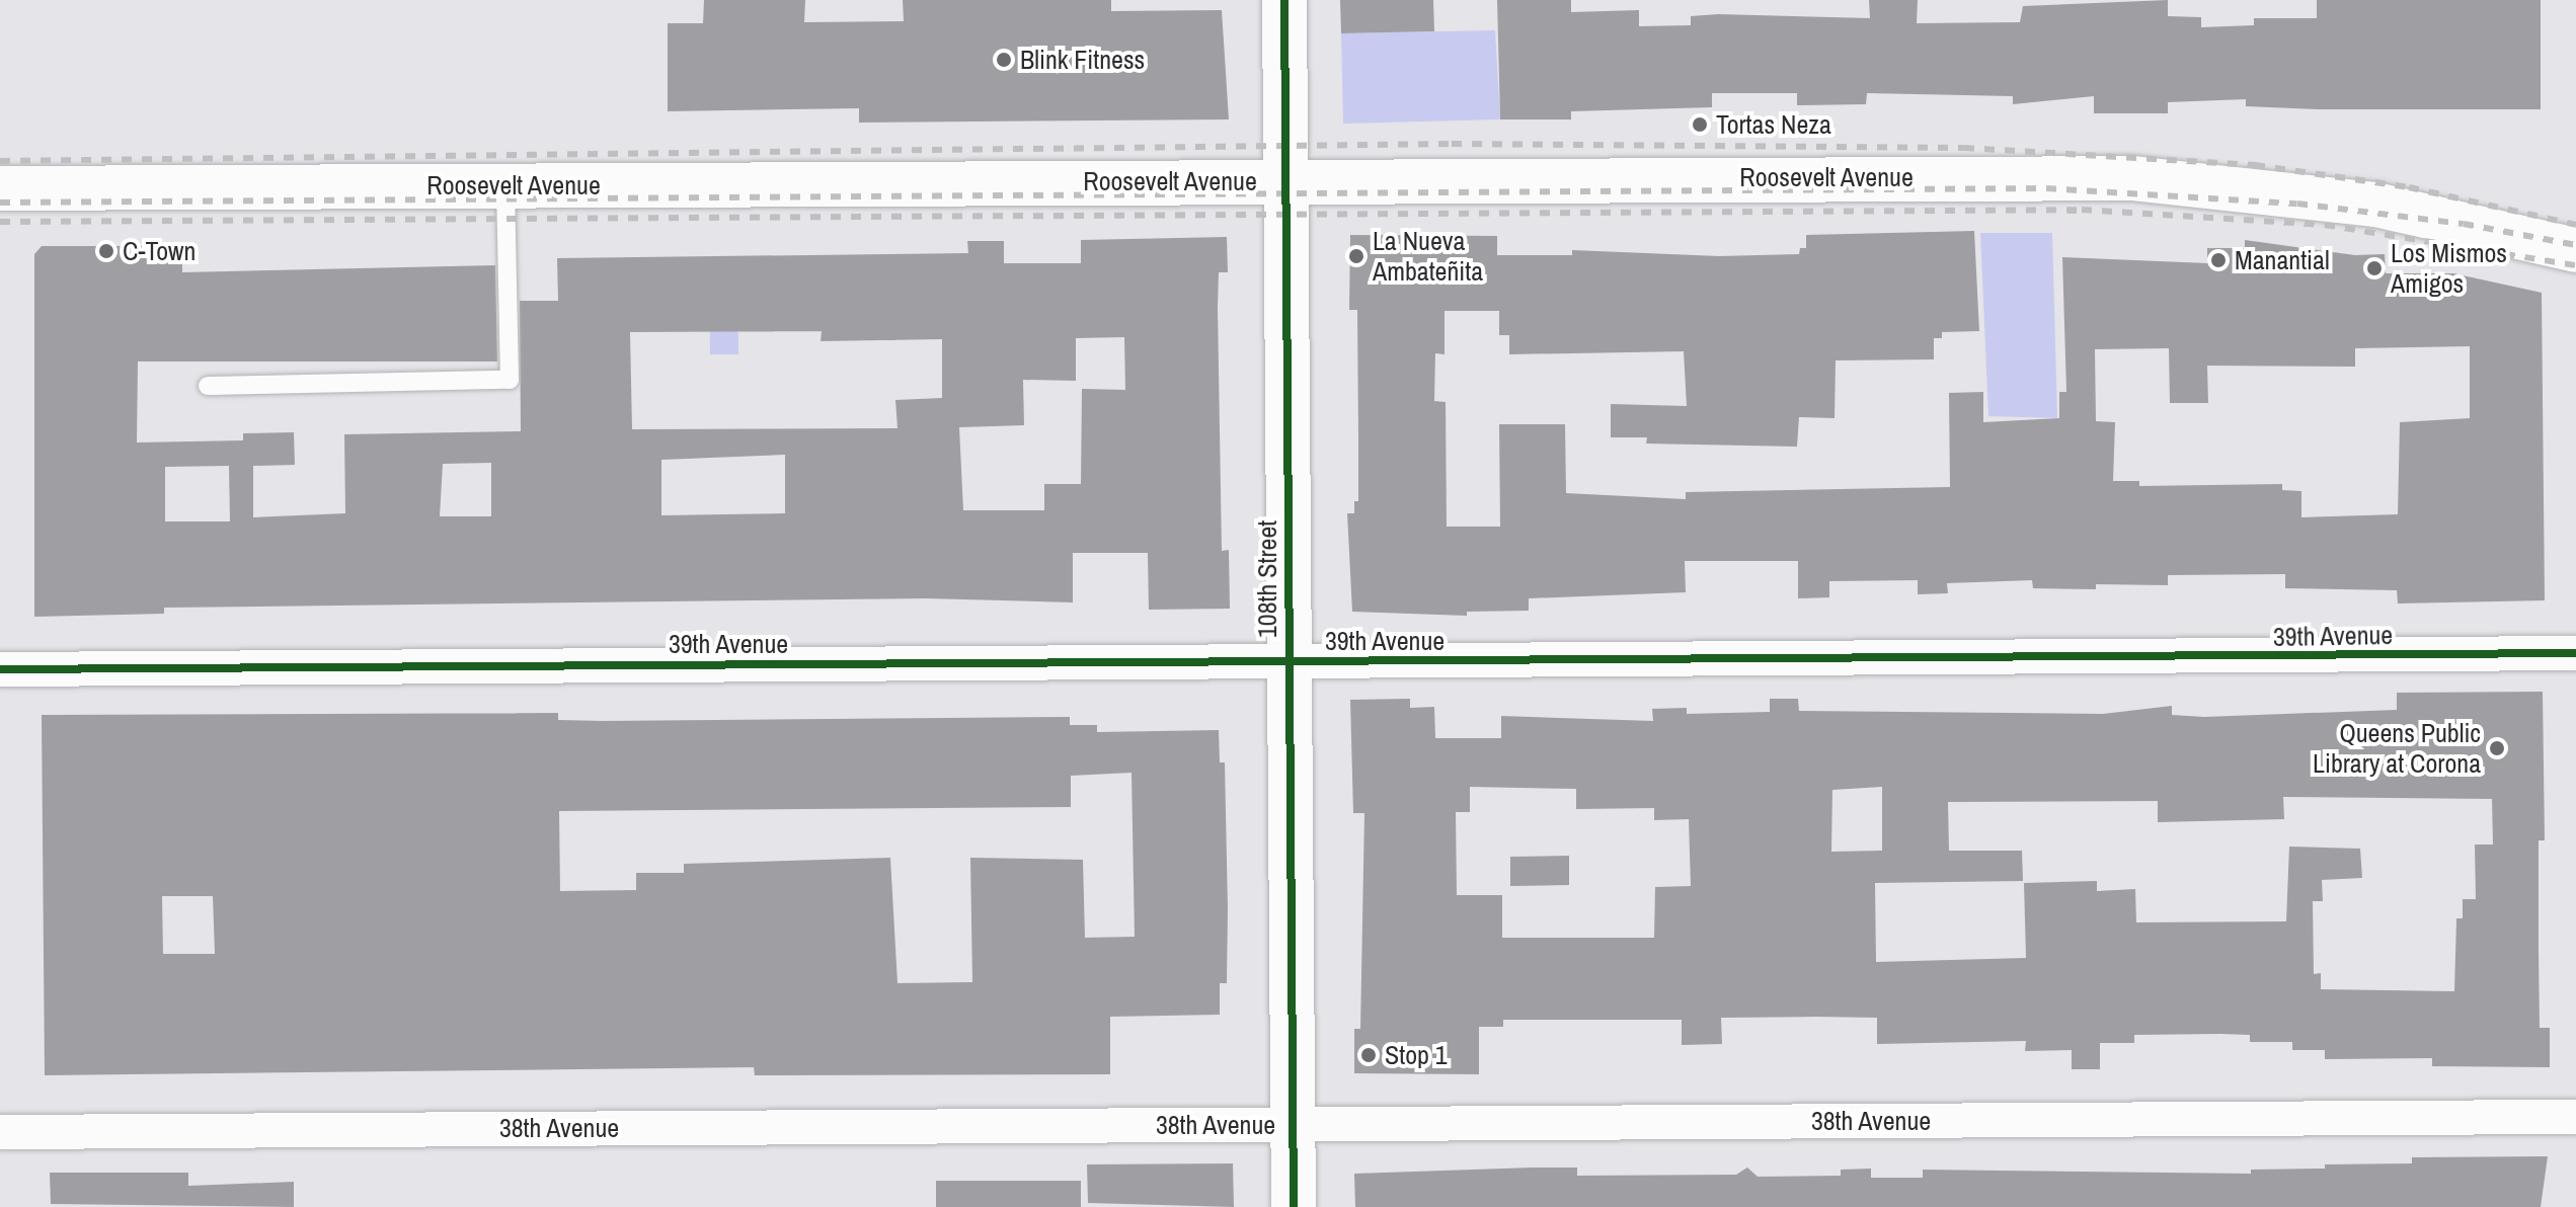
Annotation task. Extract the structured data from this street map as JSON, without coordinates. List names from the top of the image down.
{
  "streets": {
    "main road": ["Roosevelt Avenue", "108th Street"],
    "street": ["39th Avenue", "38th Avenue"]
  },
  "crossings": [
    ["Roosevelt Avenue", "108th Street"],
    ["108th Street", "39th Avenue"],
    ["108th Street", "38th Avenue"]
  ],
  "places": [
    "Blink Fitness",
    "Tortas Neza",
    "C-Town",
    "La Nueva Ambateñita",
    "Manantial",
    "Los Mismos Amigos",
    "Queens Public Library at Corona",
    "Stop 1"
  ]
}
